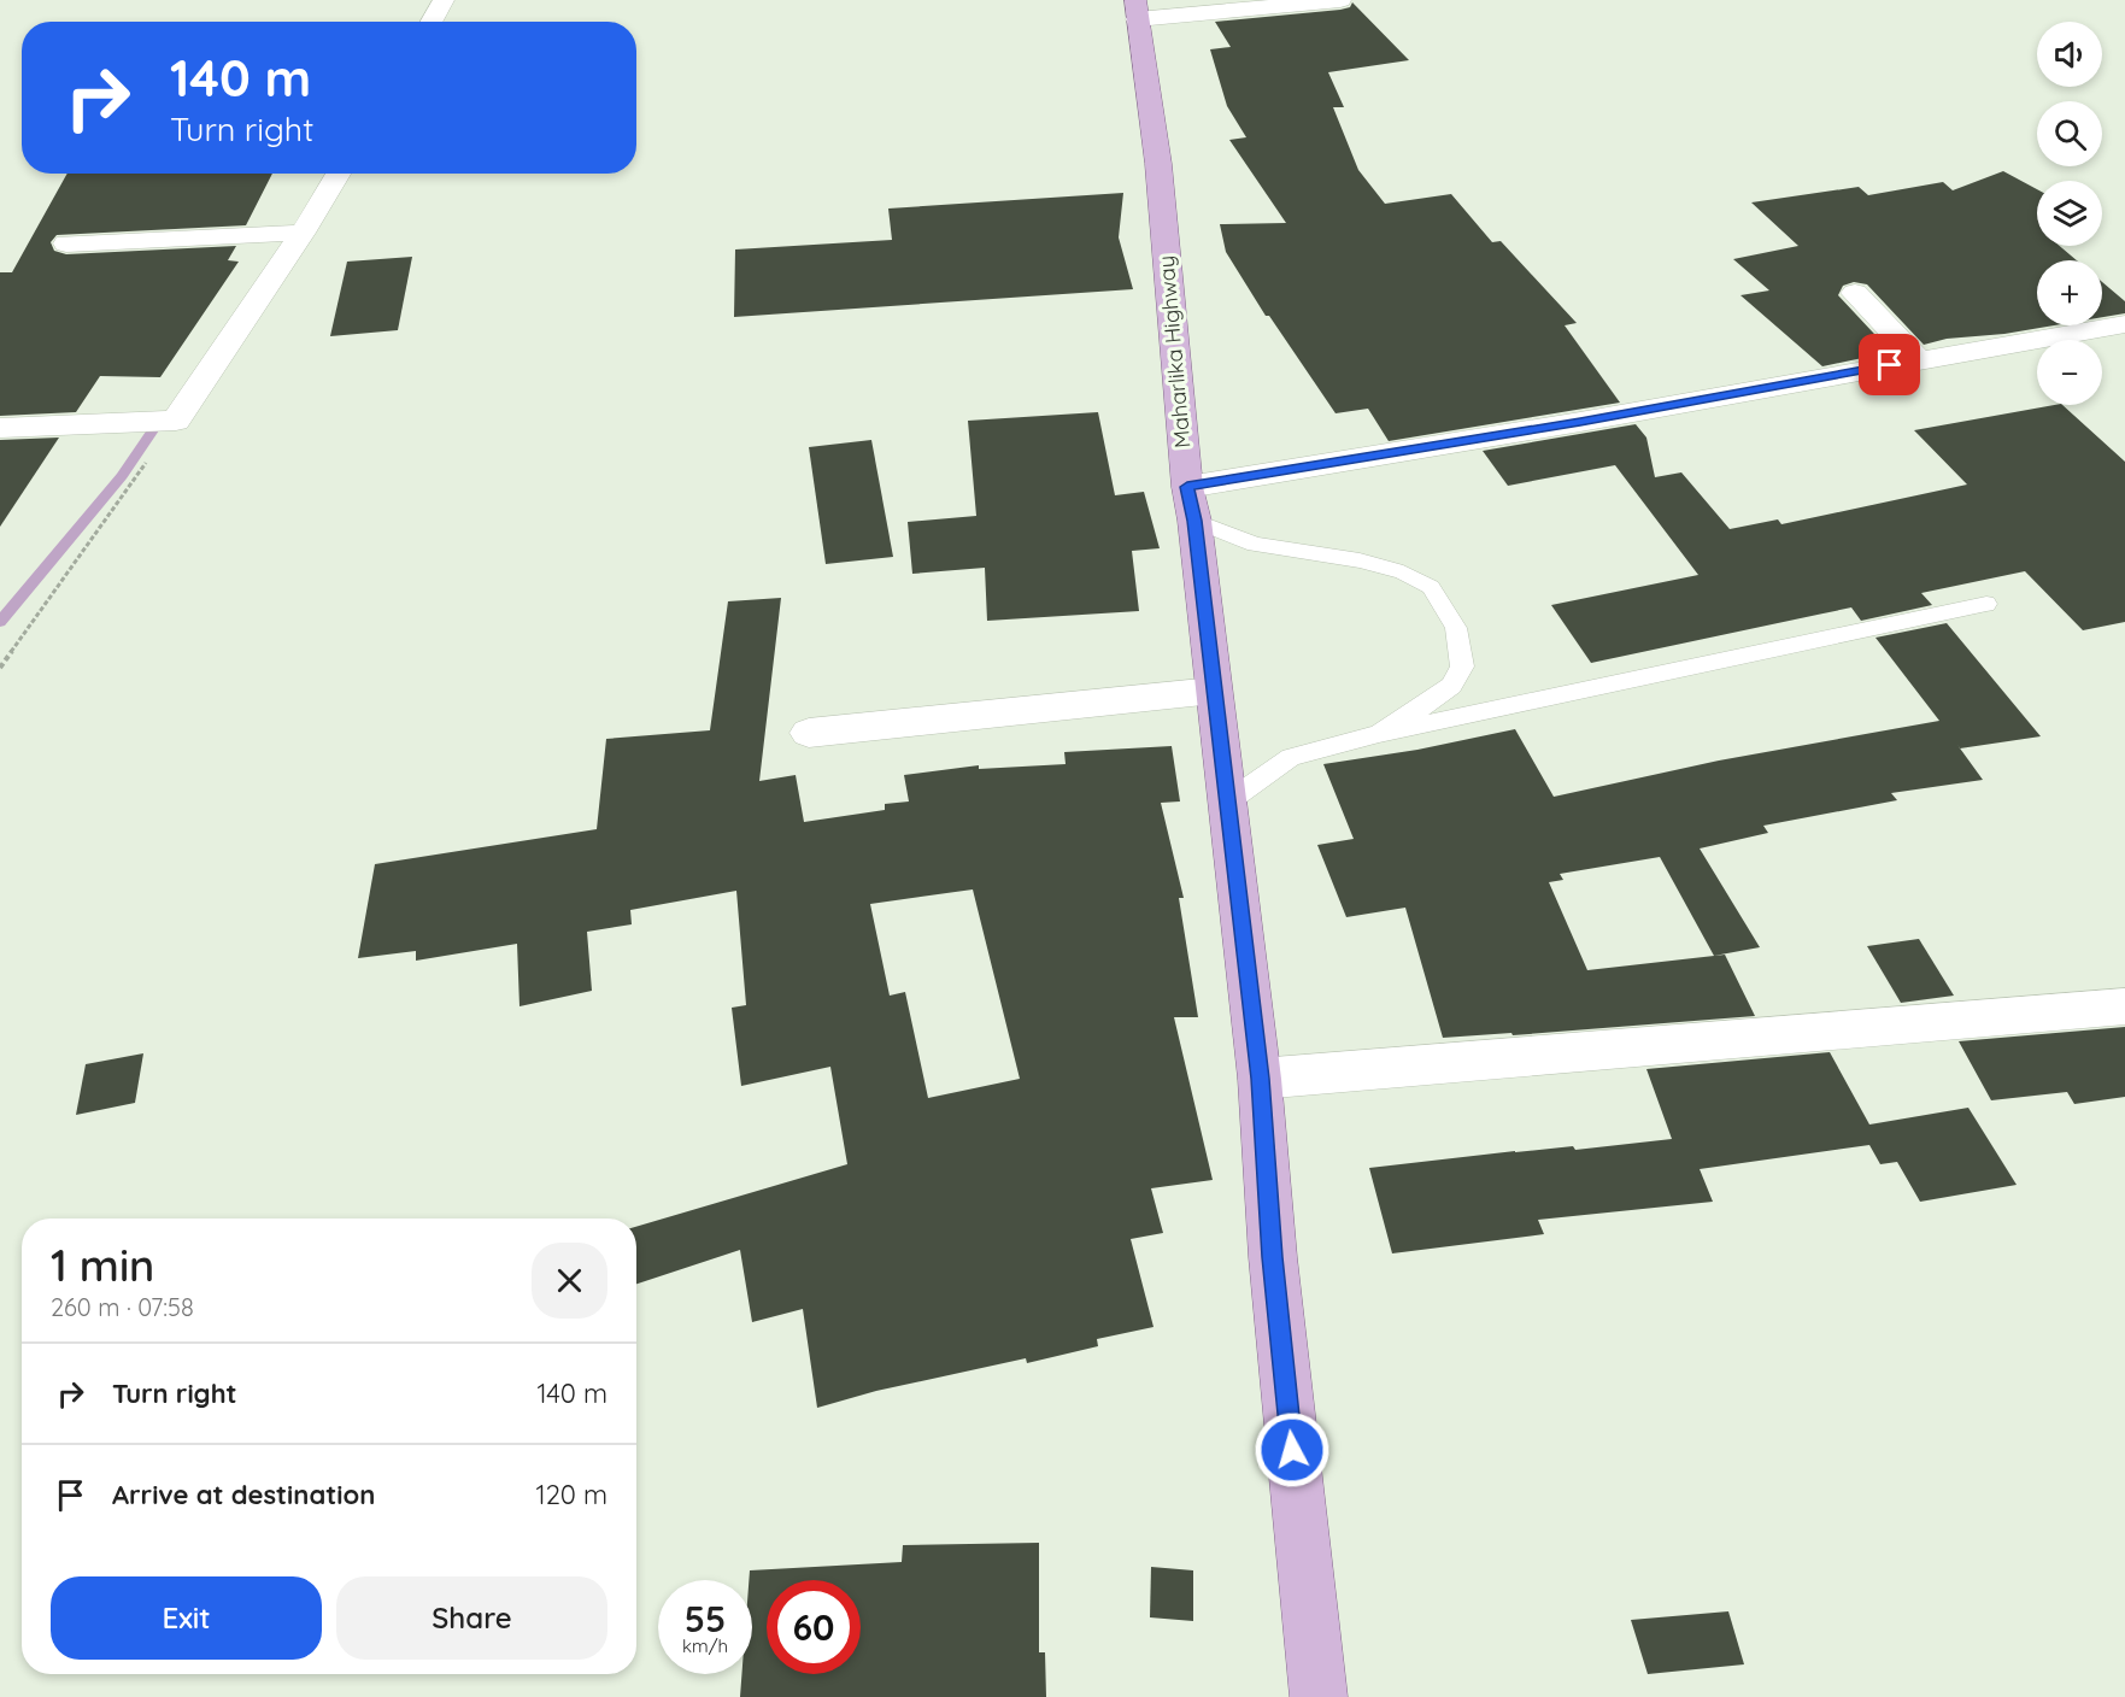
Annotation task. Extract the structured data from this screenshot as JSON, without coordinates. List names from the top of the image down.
{
  "streets": {
    "main road": ["Maharlika Highway"]
  },
  "page": {
    "map_buttons": ["+", "−"],
    "turn": ["140 m", "Turn right"],
    "heading": ["1 min", "260 m · 07:58"],
    "list": [
      {
        "name": "Turn right",
        "value": "140 m"
      },
      {
        "name": "Arrive at destination",
        "value": "120 m"
      }
    ],
    "buttons": ["Exit", "Share"],
    "speed": "55 km/h",
    "limit": "60"
  }
}
